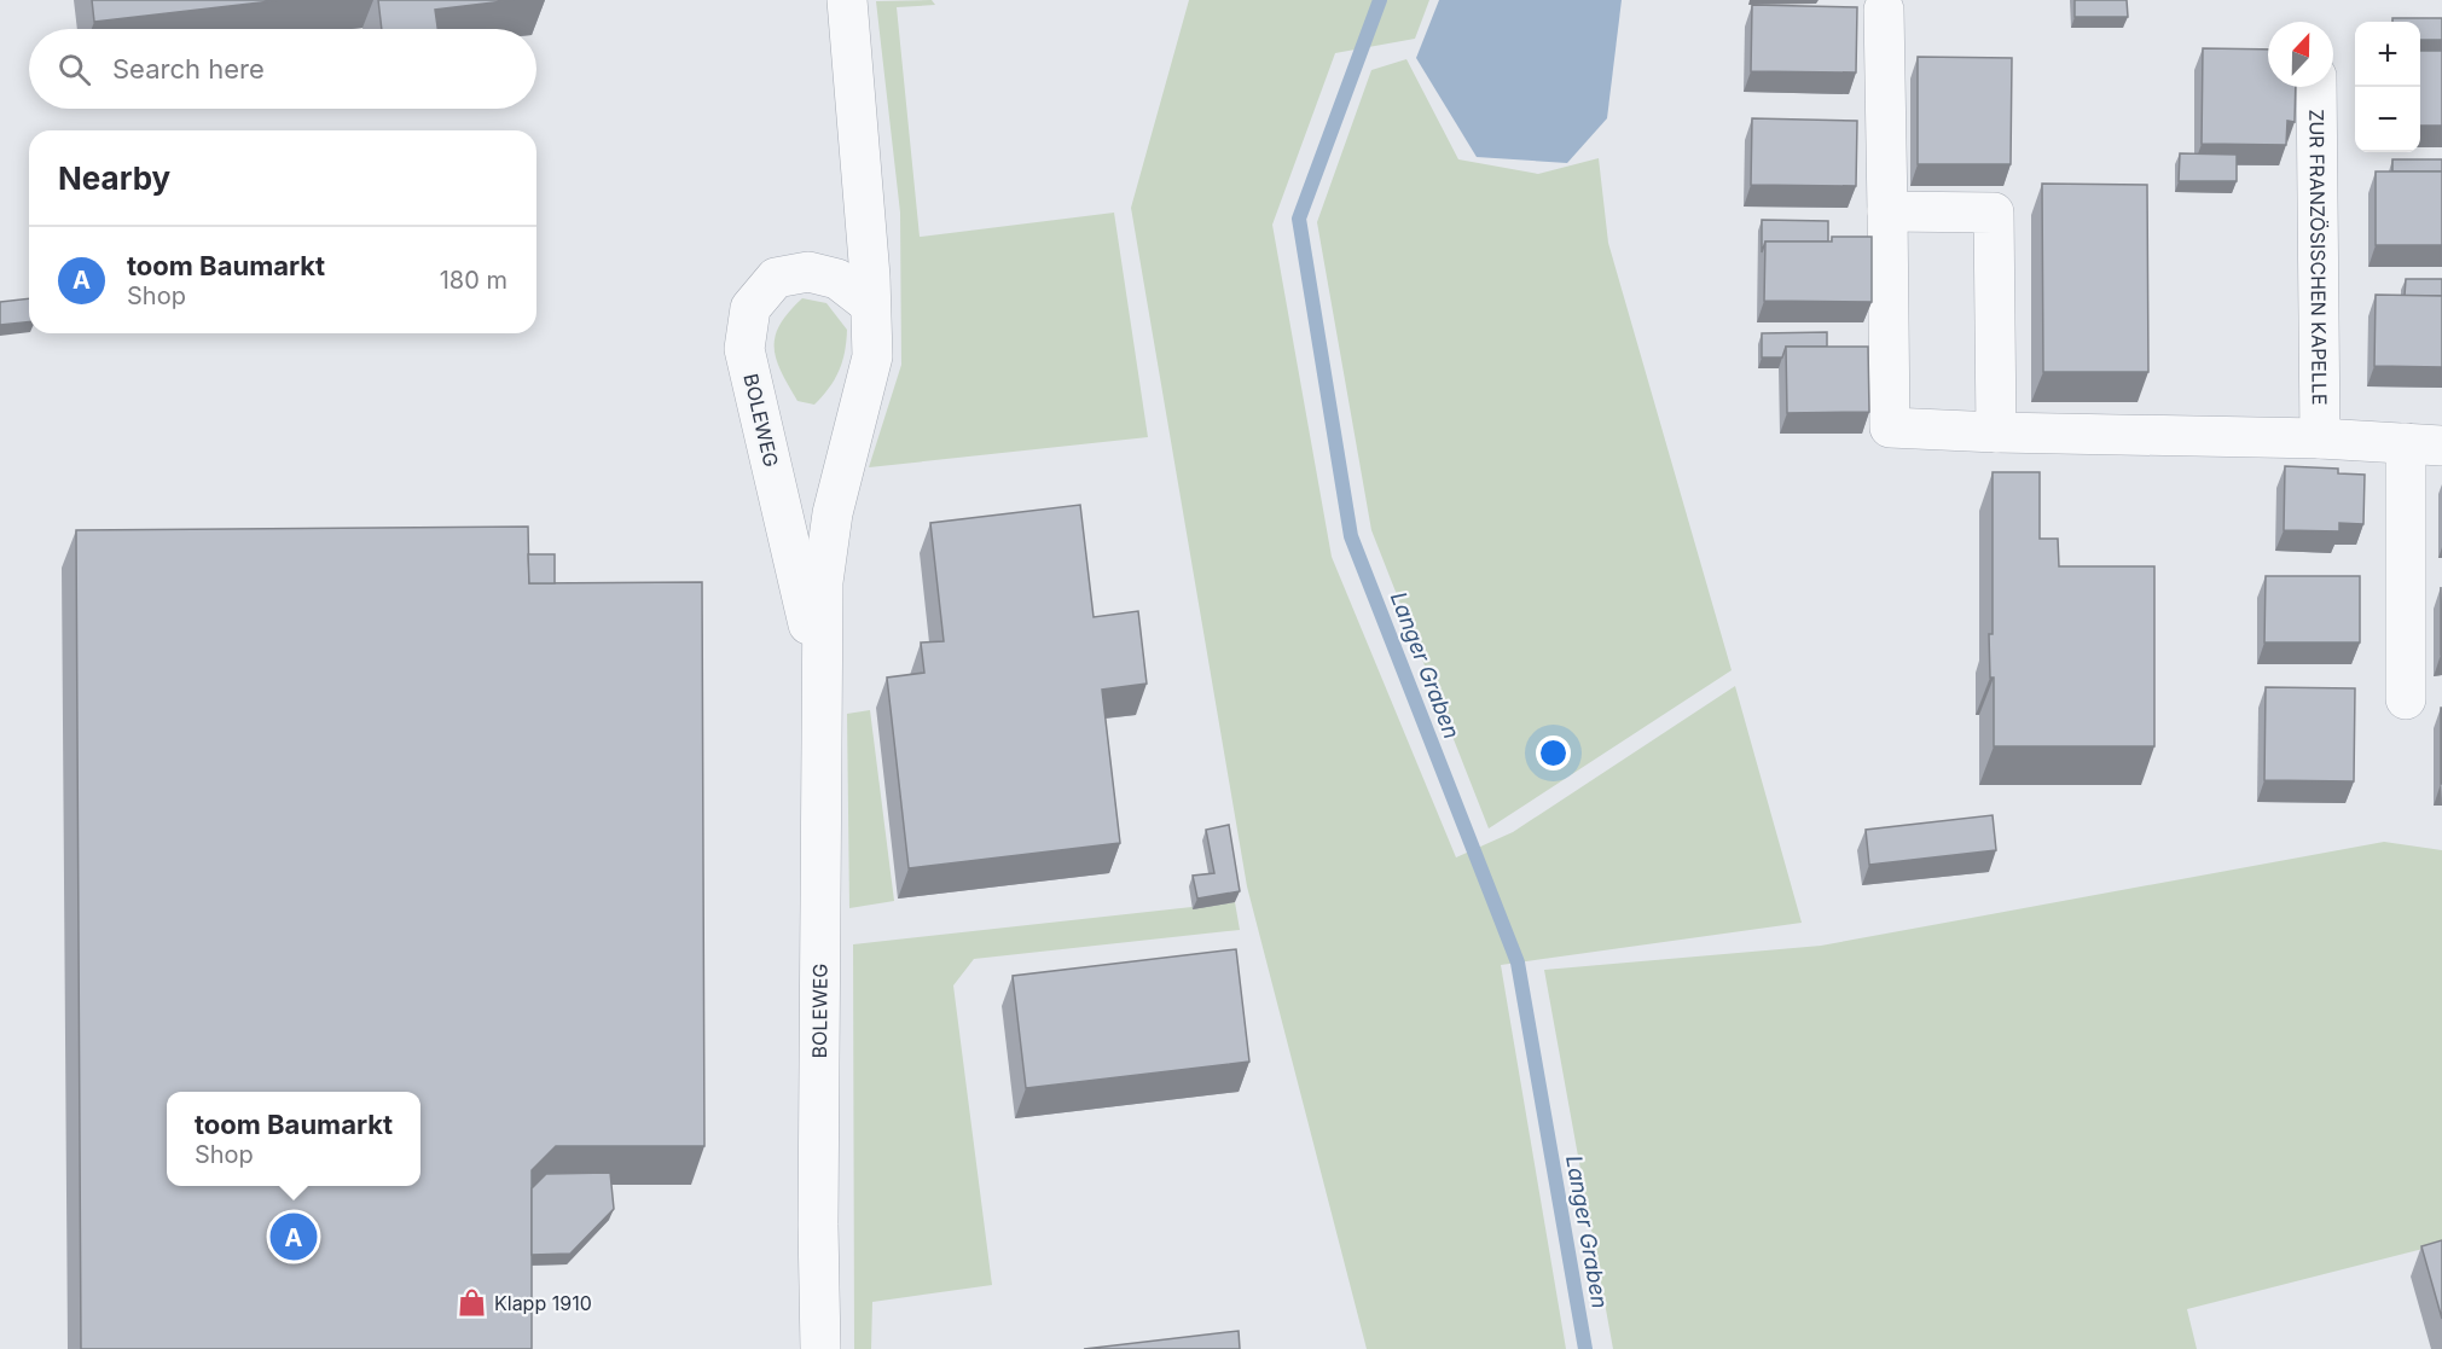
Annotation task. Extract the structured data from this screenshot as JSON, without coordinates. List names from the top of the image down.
{
  "streets": {
    "street": ["ZUR FRANZÖSISCHEN KAPELLE", "BOLEWEG"]
  },
  "water": ["Langer Graben"],
  "places": {
    "shop": ["Klapp 1910"]
  },
  "north": "top",
  "page": {
    "map_buttons": ["+", "−"],
    "search": "Search here",
    "heading": "Nearby",
    "list": [
      {
        "mark": "A",
        "name": "toom Baumarkt",
        "note": "Shop",
        "value": "180 m"
      }
    ],
    "popup": ["toom Baumarkt", "Shop"],
    "pins": "A"
  }
}
